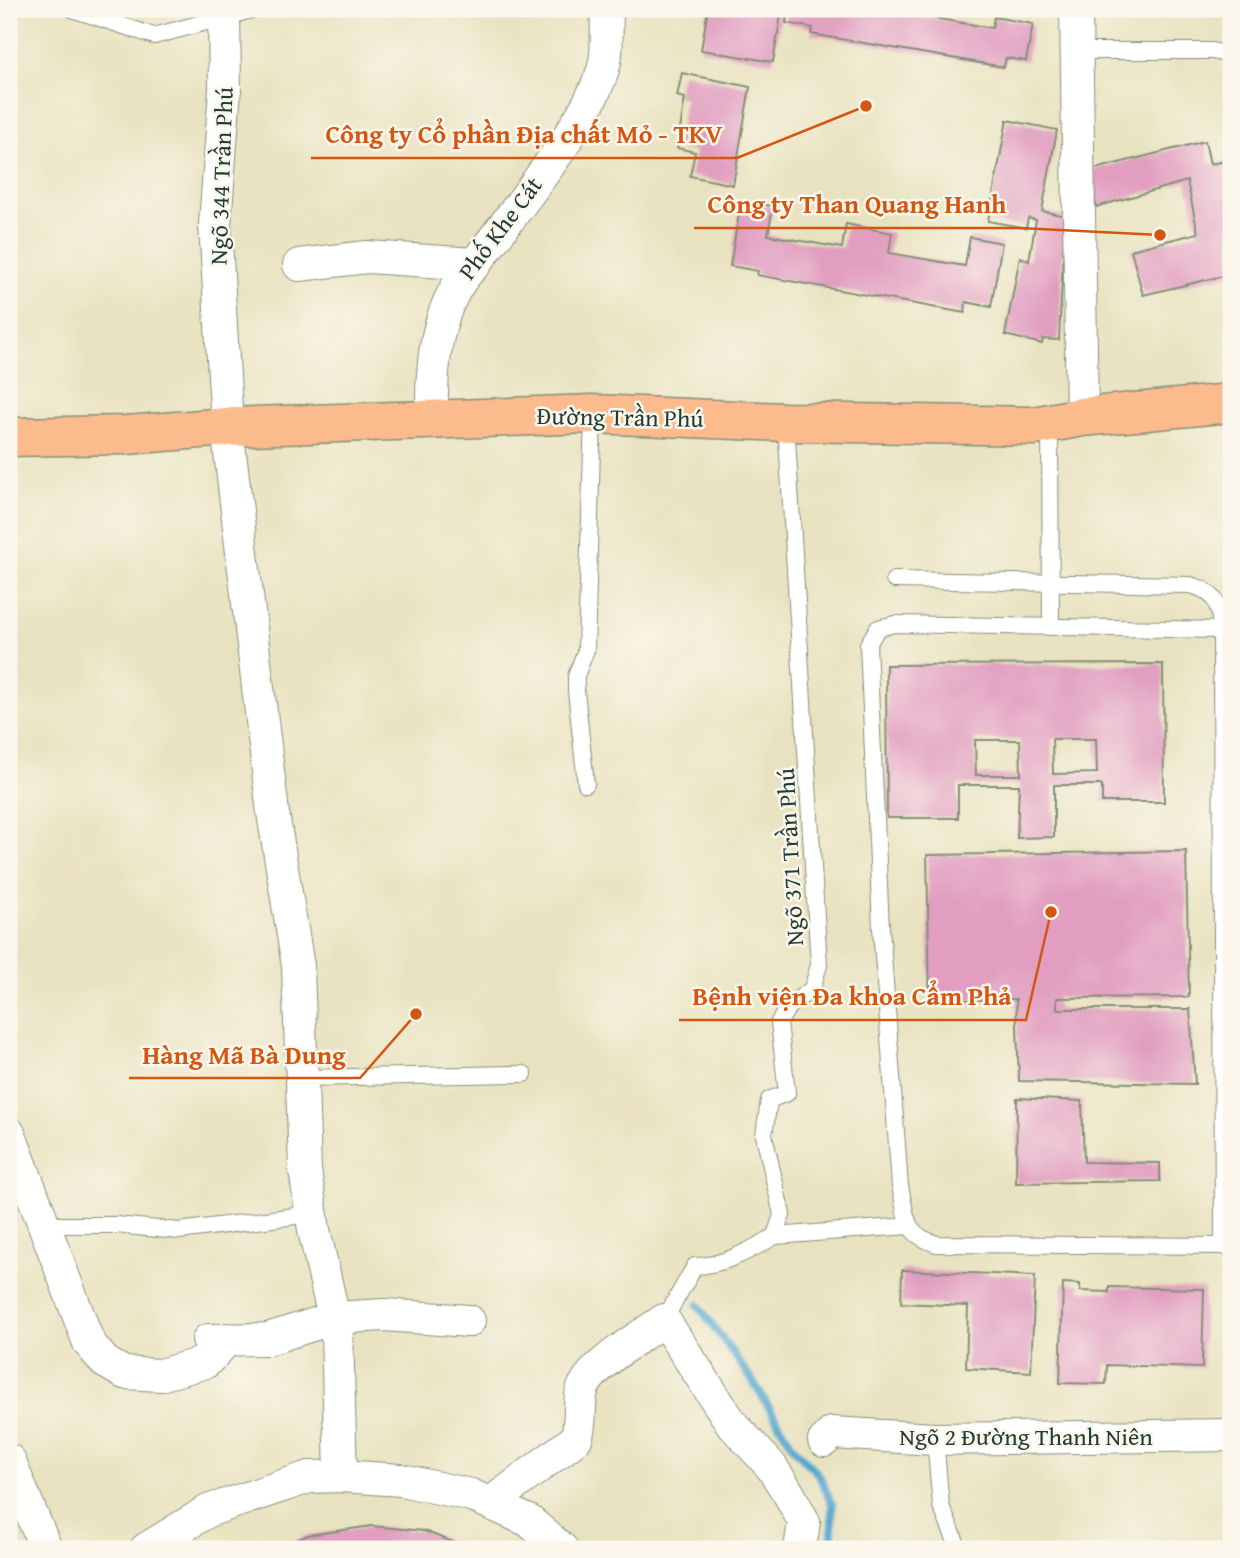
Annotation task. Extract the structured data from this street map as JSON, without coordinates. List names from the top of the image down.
{
  "streets": {
    "main road": ["Đường Trần Phú"],
    "street": ["Ngõ 344 Trần Phú", "Phố Khe Cát", "Ngõ 2 Đường Thanh Niên"],
    "lane": ["Ngõ 371 Trần Phú"]
  },
  "crossings": [
    ["Ngõ 344 Trần Phú", "Đường Trần Phú"],
    ["Phố Khe Cát", "Đường Trần Phú"],
    ["Đường Trần Phú", "Ngõ 371 Trần Phú"]
  ],
  "places": [
    "Công ty Cổ phần Địa chất Mỏ - TKV",
    "Công ty Than Quang Hanh",
    "Bệnh viện Đa khoa Cẩm Phả",
    "Hàng Mã Bà Dung"
  ]
}
